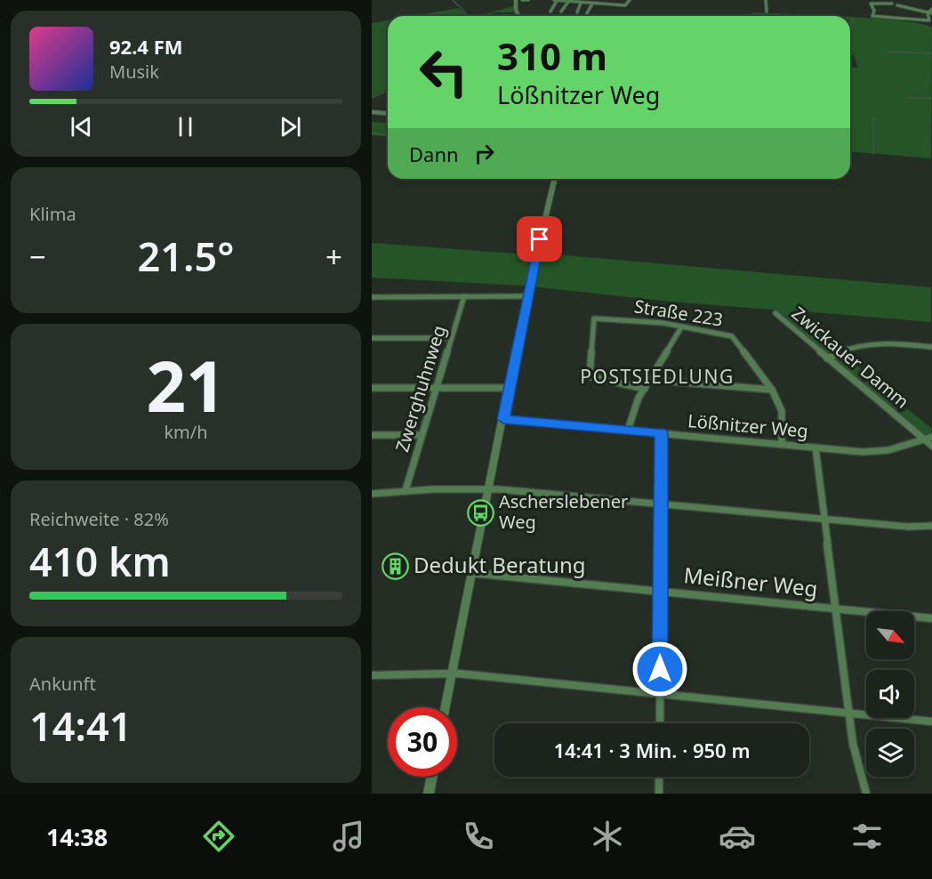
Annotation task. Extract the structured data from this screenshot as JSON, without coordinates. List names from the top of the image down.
{
  "streets": {
    "street": [
      "Straße 223",
      "Zwickauer Damm",
      "Zwerghuhnweg",
      "Lößnitzer Weg",
      "Meißner Weg"
    ]
  },
  "crossings": [
    ["Straße 223", "Lößnitzer Weg"],
    ["Zwickauer Damm", "Lößnitzer Weg"]
  ],
  "districts": ["POSTSIEDLUNG"],
  "places": {
    "bus stop": ["Ascherslebener Weg"],
    "building": ["Dedukt Beratung"]
  },
  "north": "bottom right",
  "page": {
    "turn": ["310 m", "Lößnitzer Weg"],
    "song": ["92.4 FM", "Musik"],
    "then": "Dann",
    "tile": [
      "Klima",
      ["21", "km/h"],
      ["Reichweite · 82%", "410 km"],
      ["Ankunft", "14:41"]
    ],
    "heat": ["−", "21.5°", "+"],
    "limit": "30",
    "trip": "14:41 · 3 Min. · 950 m",
    "tabs": "14:38"
  }
}
